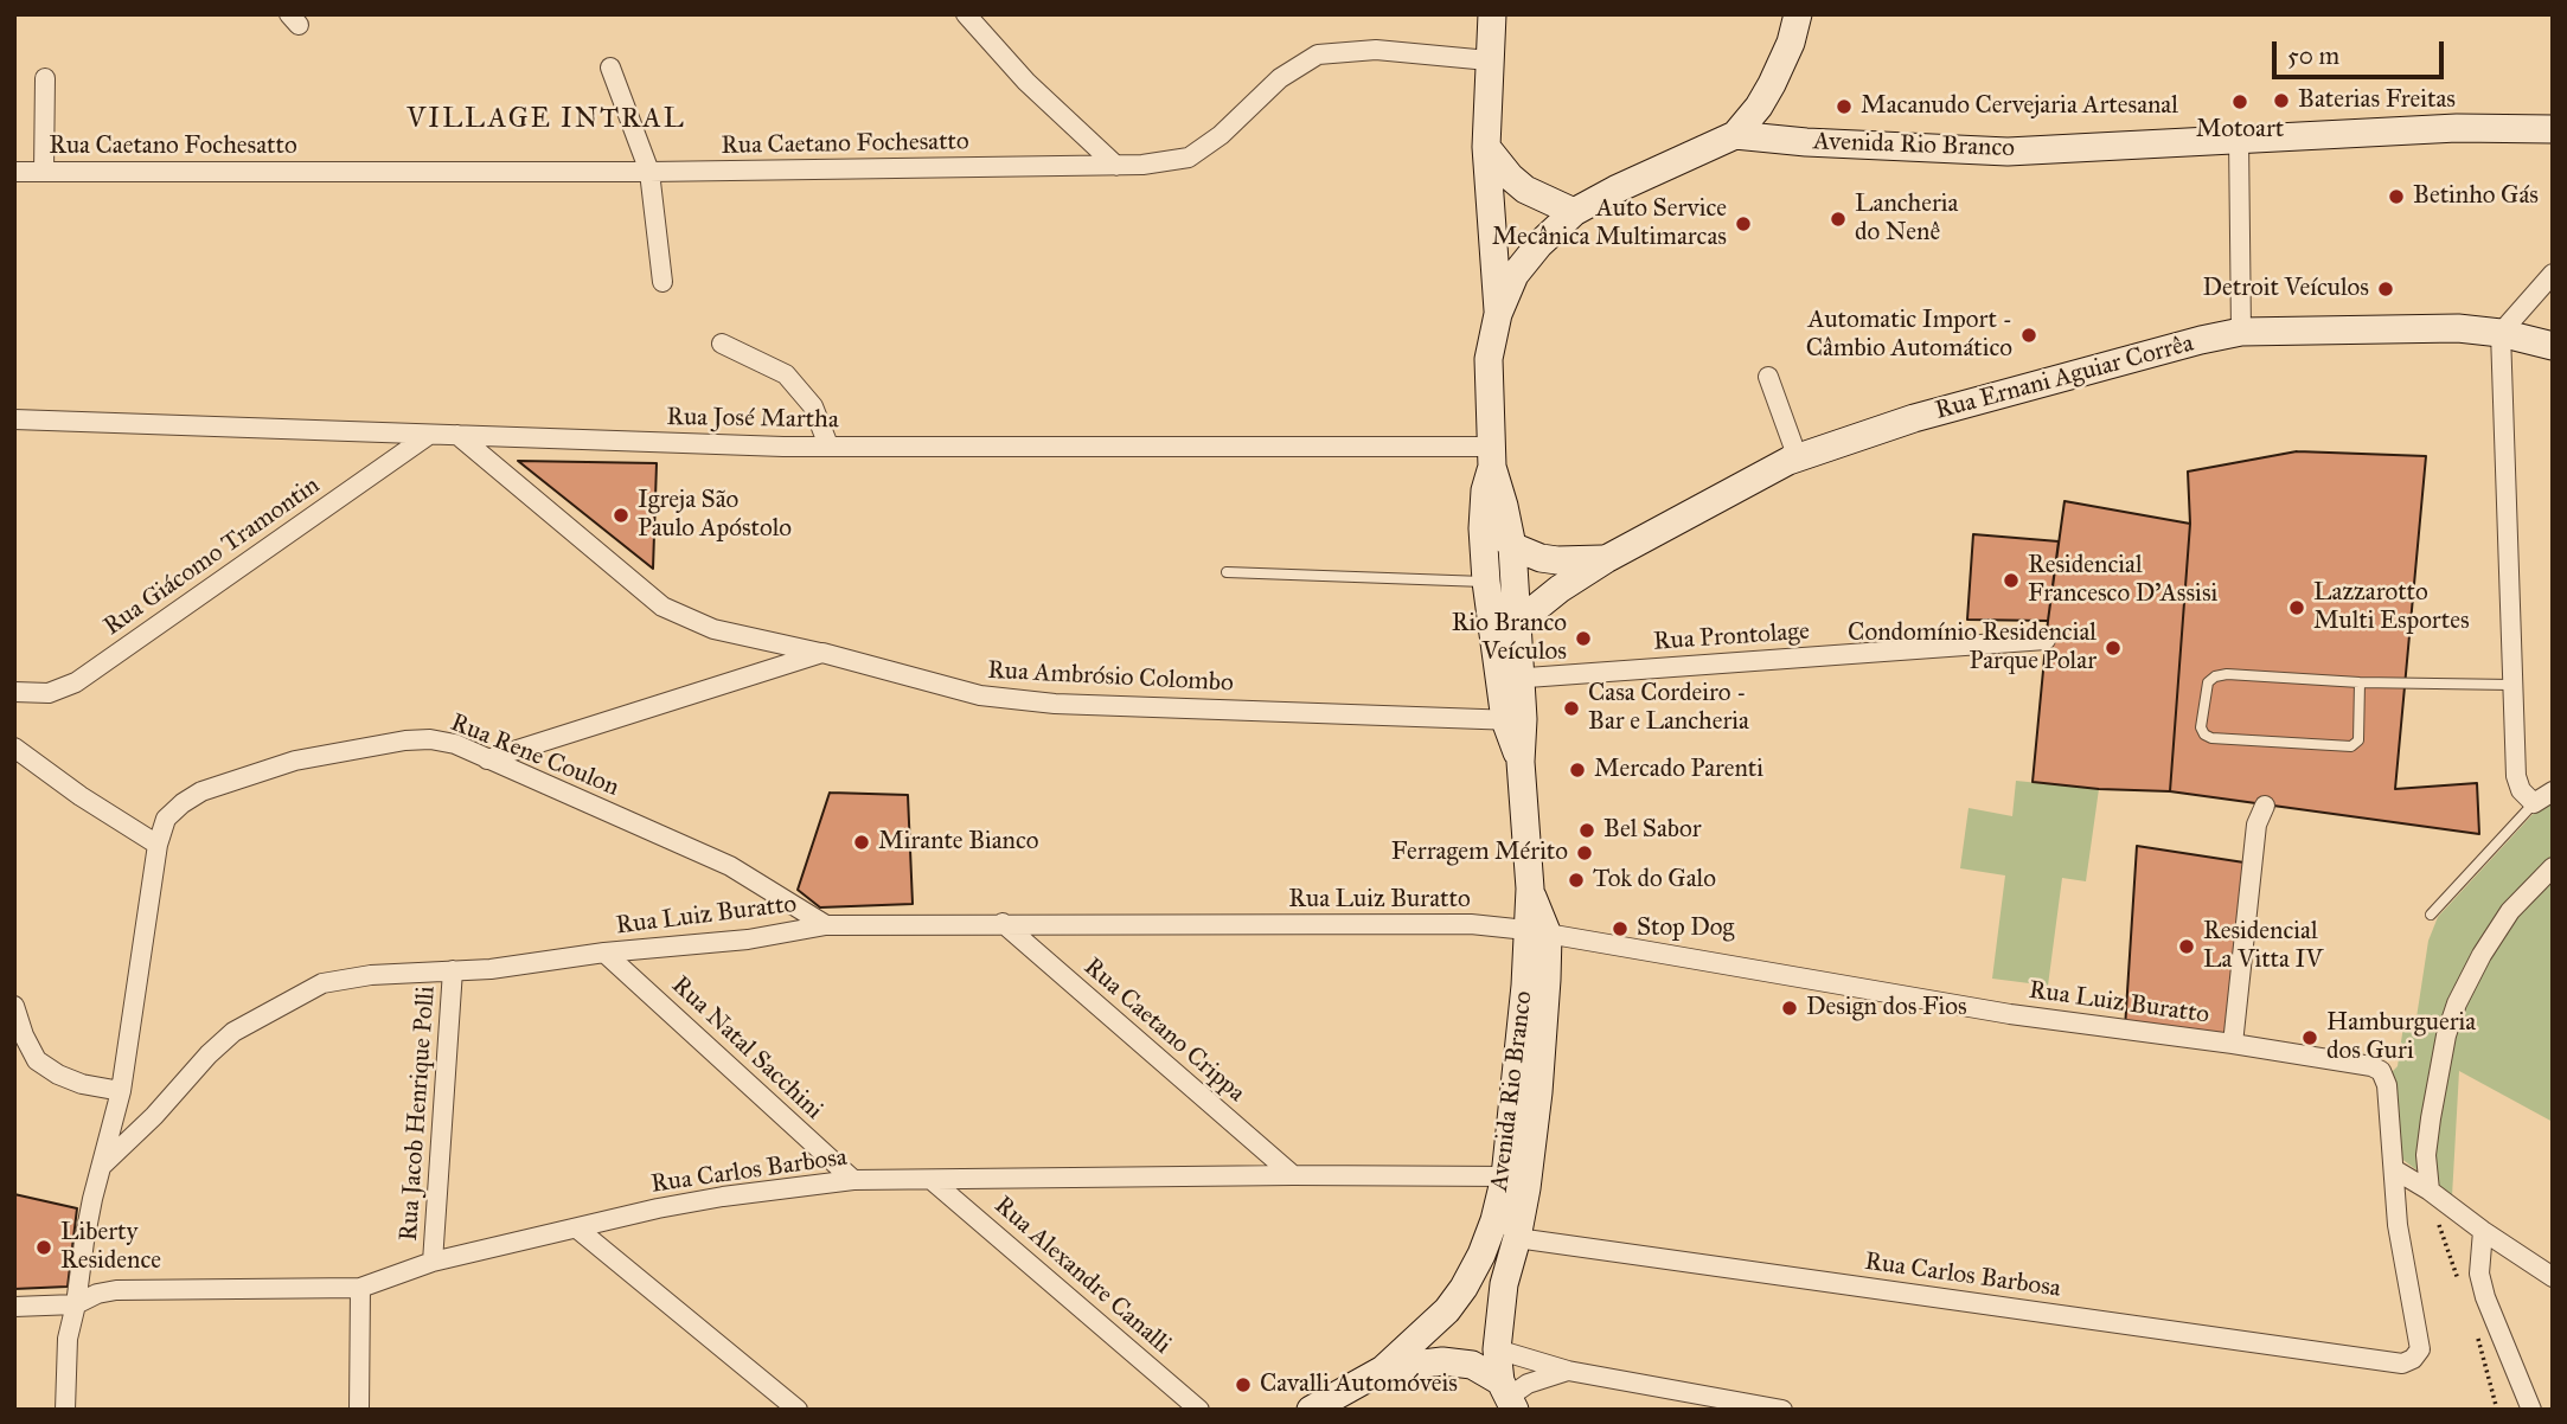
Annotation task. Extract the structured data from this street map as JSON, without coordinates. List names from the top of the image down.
{
  "streets": {
    "main road": ["Avenida Rio Branco", "Rua Ernani Aguiar Corrêa"],
    "street": [
      "Rua Caetano Fochesatto",
      "Rua José Martha",
      "Rua Giácomo Tramontin",
      "Rua Prontolage",
      "Rua Ambrósio Colombo",
      "Rua Rene Coulon",
      "Rua Luiz Buratto",
      "Rua Caetano Crippa",
      "Rua Natal Sacchini",
      "Rua Jacob Henrique Polli",
      "Rua Carlos Barbosa",
      "Rua Alexandre Canalli"
    ]
  },
  "crossings": [
    ["Avenida Rio Branco", "Rua Ernani Aguiar Corrêa"],
    ["Avenida Rio Branco", "Rua José Martha"],
    ["Avenida Rio Branco", "Rua Prontolage"],
    ["Avenida Rio Branco", "Rua Ambrósio Colombo"],
    ["Avenida Rio Branco", "Rua Luiz Buratto"],
    ["Avenida Rio Branco", "Rua Carlos Barbosa"],
    ["Rua José Martha", "Rua Giácomo Tramontin"],
    ["Rua José Martha", "Rua Ambrósio Colombo"],
    ["Rua Rene Coulon", "Rua Luiz Buratto"],
    ["Rua Luiz Buratto", "Rua Caetano Crippa"],
    ["Rua Luiz Buratto", "Rua Natal Sacchini"],
    ["Rua Luiz Buratto", "Rua Jacob Henrique Polli"],
    ["Rua Luiz Buratto", "Rua Carlos Barbosa"],
    ["Rua Caetano Crippa", "Rua Carlos Barbosa"],
    ["Rua Natal Sacchini", "Rua Carlos Barbosa"],
    ["Rua Jacob Henrique Polli", "Rua Carlos Barbosa"],
    ["Rua Carlos Barbosa", "Rua Alexandre Canalli"]
  ],
  "districts": ["VILLAGE INTRAL"],
  "places": [
    "Baterias Freitas",
    "Motoart",
    "Macanudo Cervejaria Artesanal",
    "Betinho Gás",
    "Lancheria do Nenê",
    "Auto Service Mecânica Multimarcas",
    "Detroit Veículos",
    "Automatic Import - Câmbio Automático",
    "Igreja São Paulo Apóstolo",
    "Residencial Francesco D'Assisi",
    "Lazzarotto Multi Esportes",
    "Rio Branco Veículos",
    "Condomínio Residencial Parque Polar",
    "Casa Cordeiro - Bar e Lancheria",
    "Mercado Parenti",
    "Bel Sabor",
    "Mirante Bianco",
    "Ferragem Mérito",
    "Tok do Galo",
    "Stop Dog",
    "Residencial La Vitta IV",
    "Design dos Fios",
    "Hamburgueria dos Guri",
    "Liberty Residence",
    "Cavalli Automóveis"
  ],
  "scale_bar": "50 m"
}
